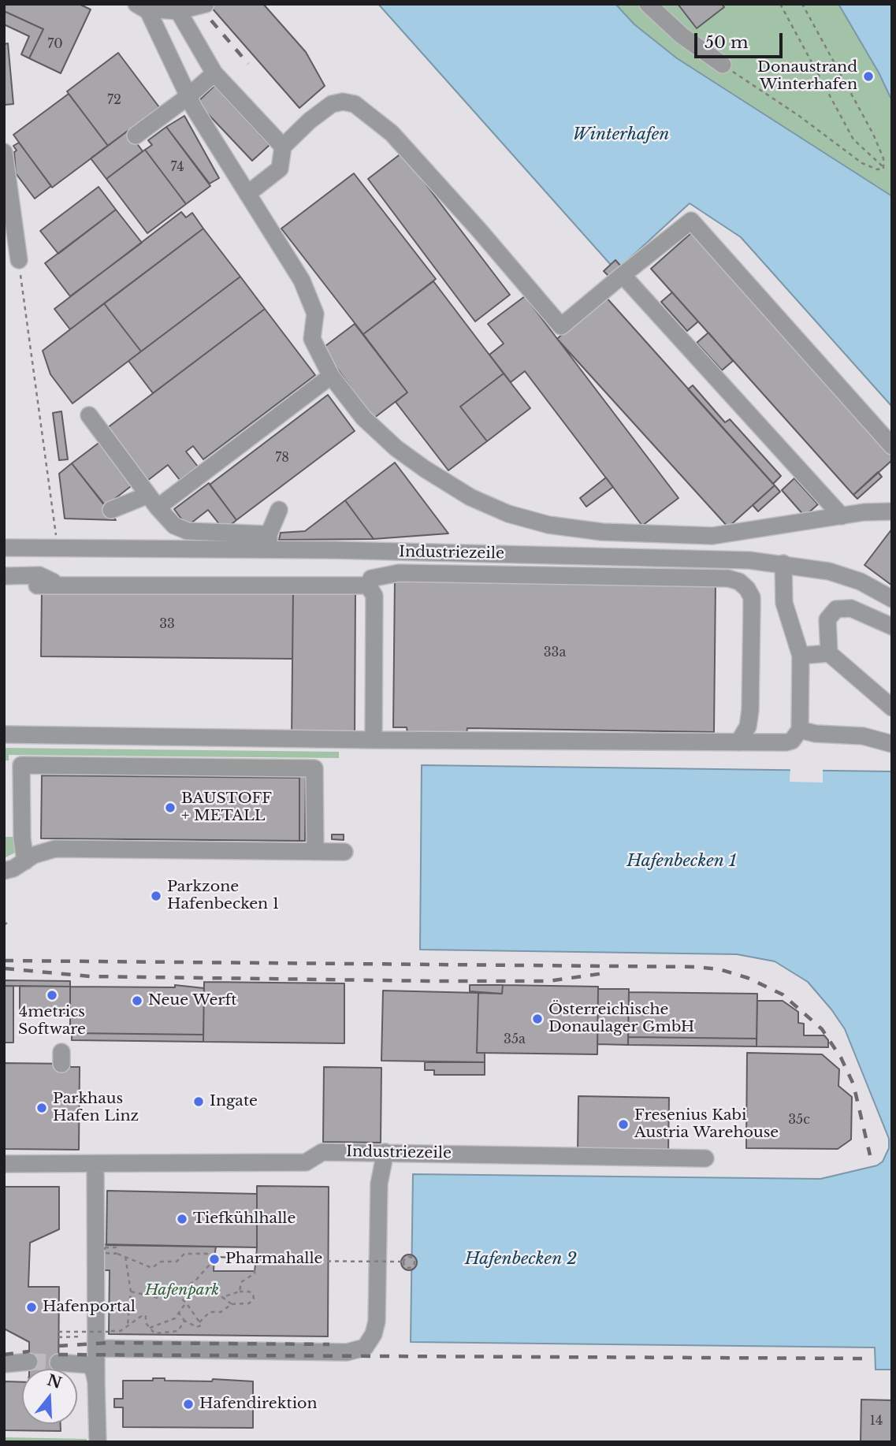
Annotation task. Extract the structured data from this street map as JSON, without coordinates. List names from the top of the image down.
{
  "streets": {
    "street": ["Industriezeile"]
  },
  "water": ["Winterhafen", "Hafenbecken 1", "Hafenbecken 2"],
  "parks": ["Hafenpark"],
  "places": [
    "Donaustrand Winterhafen",
    "BAUSTOFF + METALL",
    "Parkzone Hafenbecken 1",
    "4metrics Software",
    "Neue Werft",
    "Österreichische Donaulager GmbH",
    "Ingate",
    "Parkhaus Hafen Linz",
    "Fresenius Kabi Austria Warehouse",
    "Tiefkühlhalle",
    "Pharmahalle",
    "Hafenportal",
    "Hafendirektion"
  ],
  "house_numbers": [
    "70",
    "72",
    "74",
    "78",
    "33",
    "33a",
    "35a",
    "35c",
    "14"
  ],
  "scale_bar": "50 m",
  "north": "top"
}
